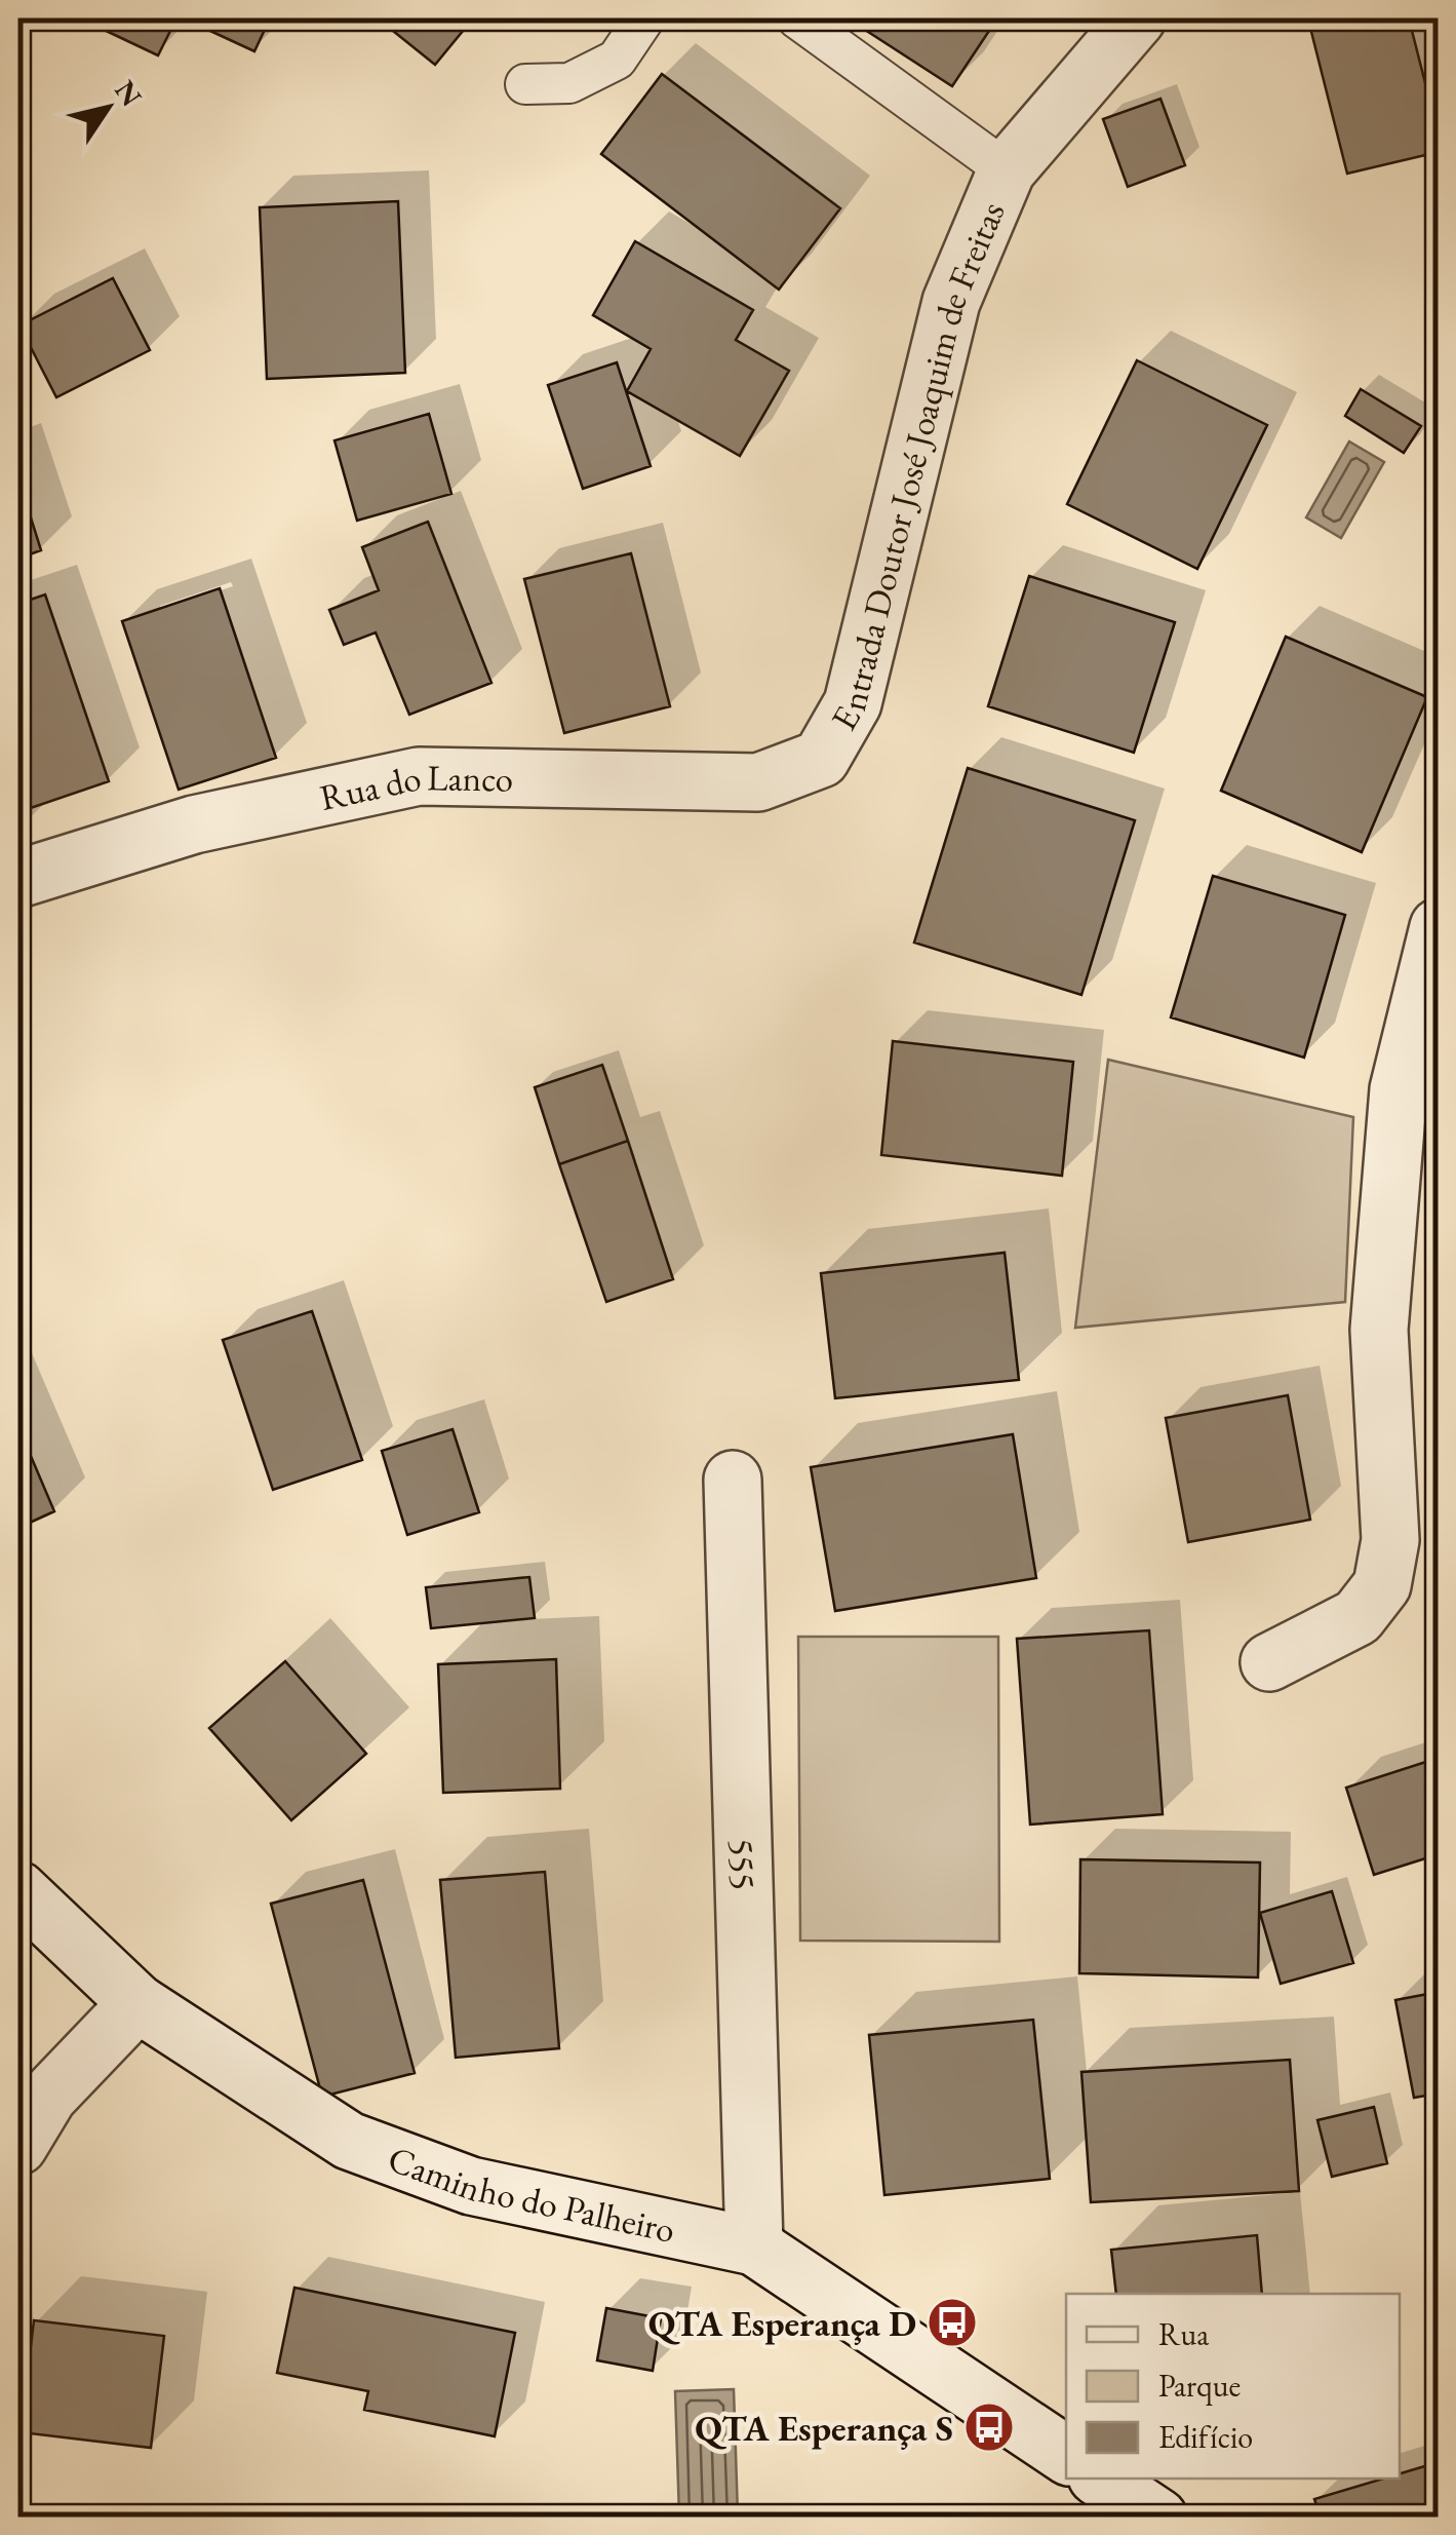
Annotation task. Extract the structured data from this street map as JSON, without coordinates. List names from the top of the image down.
{
  "streets": {
    "street": [
      "Entrada Doutor José Joaquim de Freitas",
      "Rua do Lanco",
      "555",
      "Caminho do Palheiro"
    ]
  },
  "crossings": [
    ["Entrada Doutor José Joaquim de Freitas", "Rua do Lanco"],
    ["555", "Caminho do Palheiro"]
  ],
  "places": {
    "bus stop": ["QTA Esperança D", "QTA Esperança S"]
  },
  "legend": ["Rua", "Parque", "Edifício"],
  "north": "top right"
}
